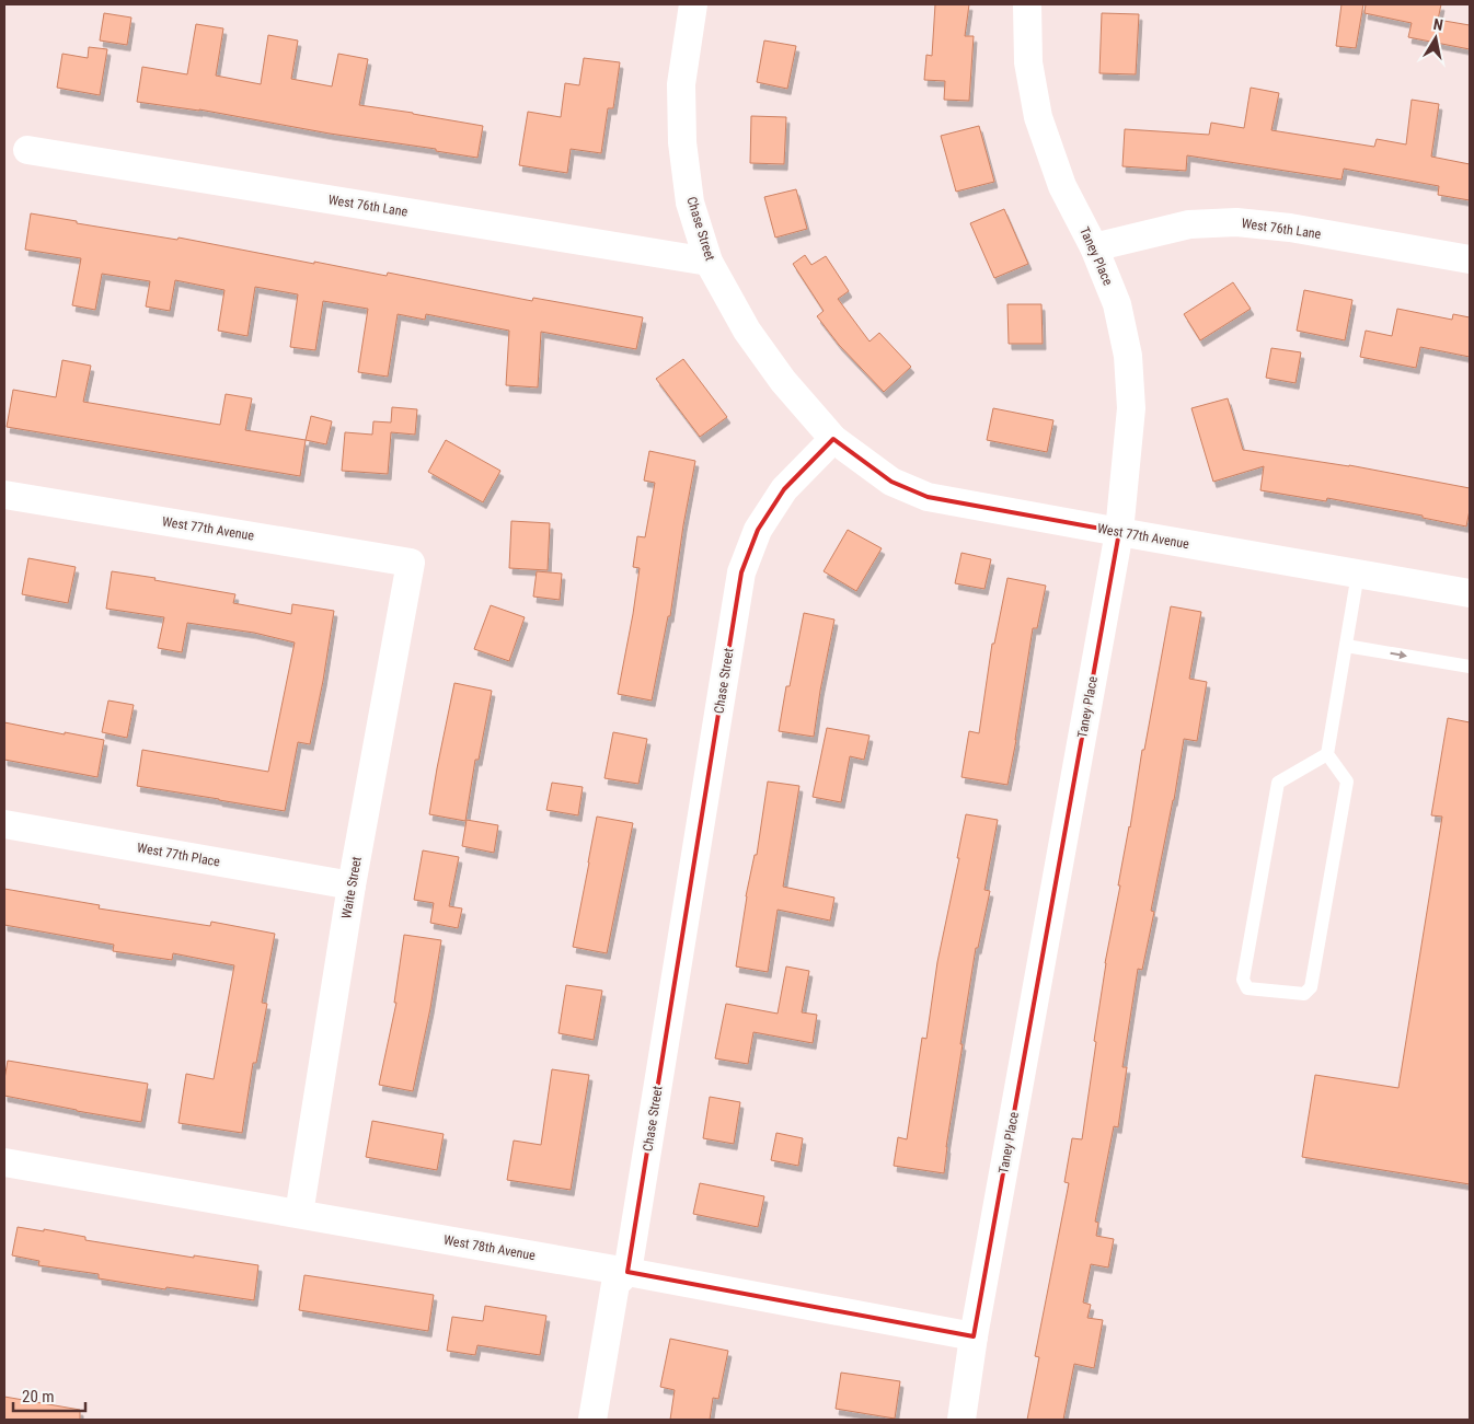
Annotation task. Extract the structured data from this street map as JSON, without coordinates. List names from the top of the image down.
{
  "streets": {
    "street": [
      "West 76th Lane",
      "Chase Street",
      "Taney Place",
      "West 77th Avenue",
      "West 77th Place",
      "Waite Street",
      "West 78th Avenue"
    ]
  },
  "crossings": [
    ["West 76th Lane", "Chase Street"],
    ["West 76th Lane", "Taney Place"],
    ["Chase Street", "West 77th Avenue"],
    ["Chase Street", "West 78th Avenue"],
    ["Taney Place", "West 77th Avenue"],
    ["Taney Place", "West 78th Avenue"],
    ["West 77th Avenue", "Waite Street"],
    ["West 77th Place", "Waite Street"],
    ["Waite Street", "West 78th Avenue"]
  ],
  "scale_bar": "20 m",
  "north": "top"
}
